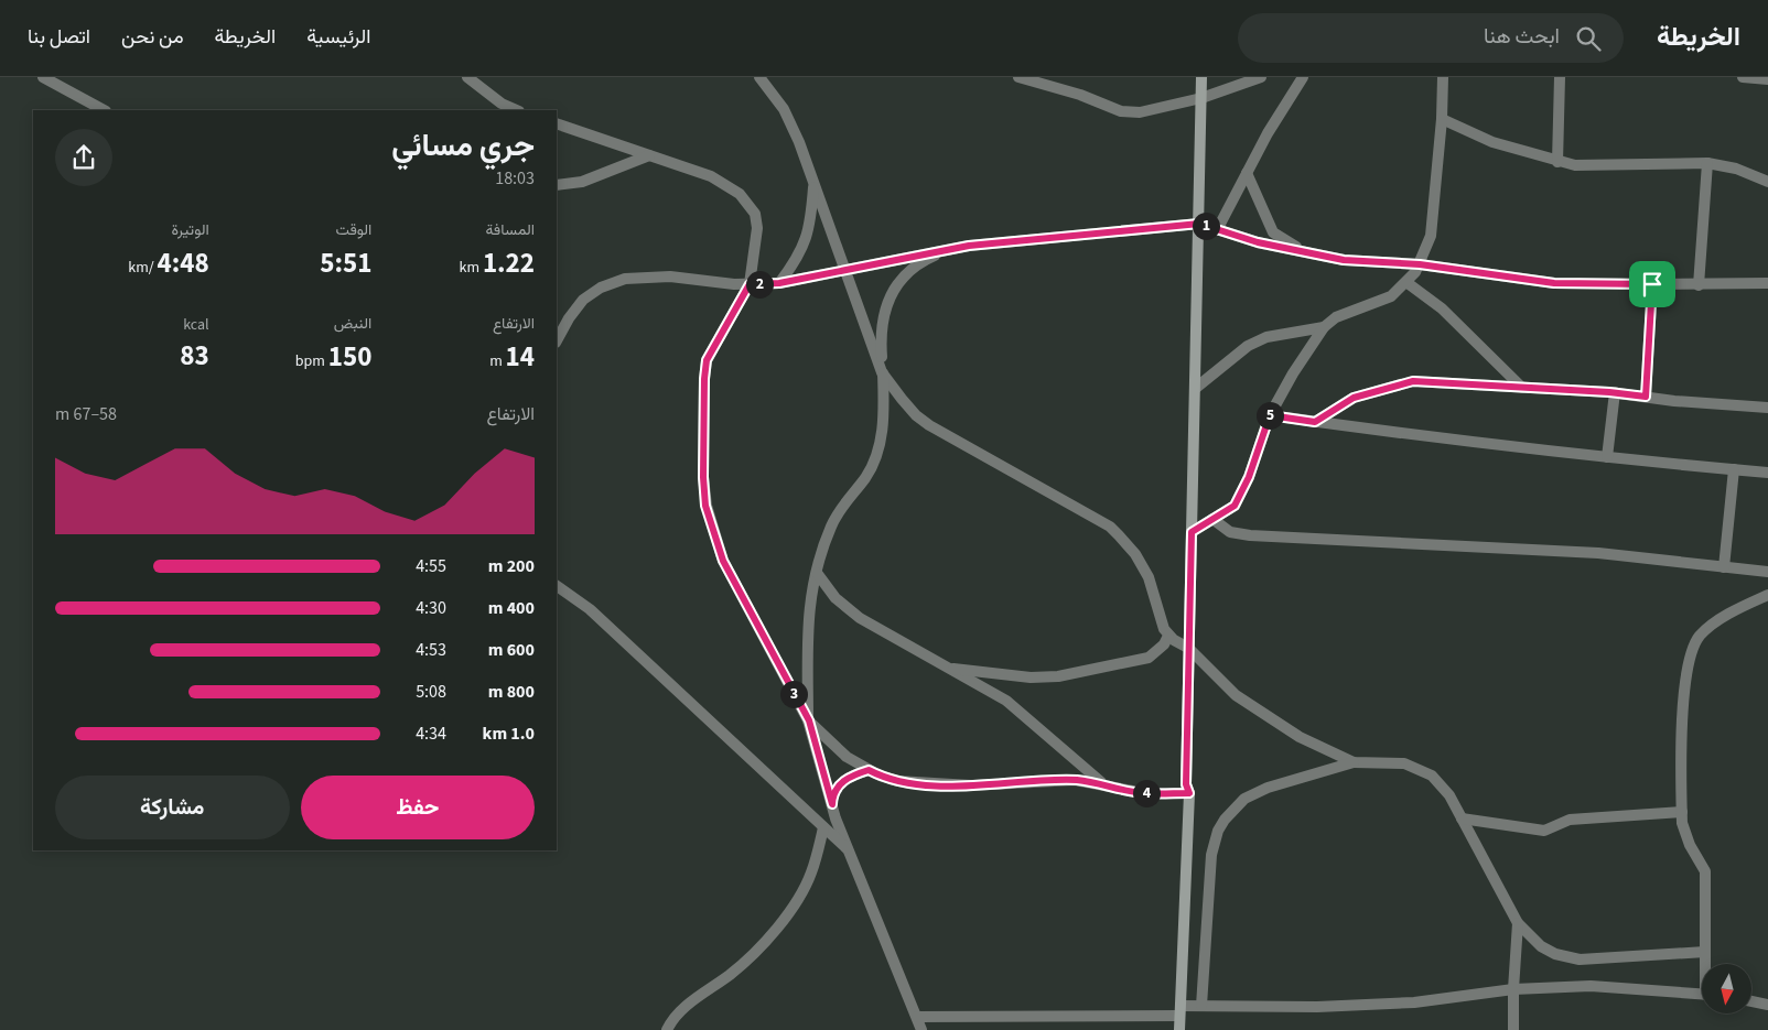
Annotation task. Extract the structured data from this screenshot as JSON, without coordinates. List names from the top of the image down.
{
  "north": "bottom",
  "page": {
    "header": "الخريطة",
    "search": "ابحث هنا",
    "nav": [
      "الرئيسية",
      "الخريطة",
      "من نحن",
      "اتصل بنا"
    ],
    "heading": ["جري مسائي", "18:03"],
    "stats": [
      ["المسافة", "1.22 km"],
      ["الوقت", "5:51"],
      ["الوتيرة", "4:48 /km"],
      ["الارتفاع", "14 m"],
      ["النبض", "150 bpm"],
      ["kcal", "83"]
    ],
    "pins": [
      "1",
      "2",
      "5",
      "3",
      "4"
    ],
    "chart": ["الارتفاع", "58–67 m"],
    "list": [
      {
        "name": "200 m",
        "note": "4:55"
      },
      {
        "name": "400 m",
        "note": "4:30"
      },
      {
        "name": "600 m",
        "note": "4:53"
      },
      {
        "name": "800 m",
        "note": "5:08"
      },
      {
        "name": "1.0 km",
        "note": "4:34"
      }
    ],
    "buttons": ["حفظ", "مشاركة"]
  }
}
